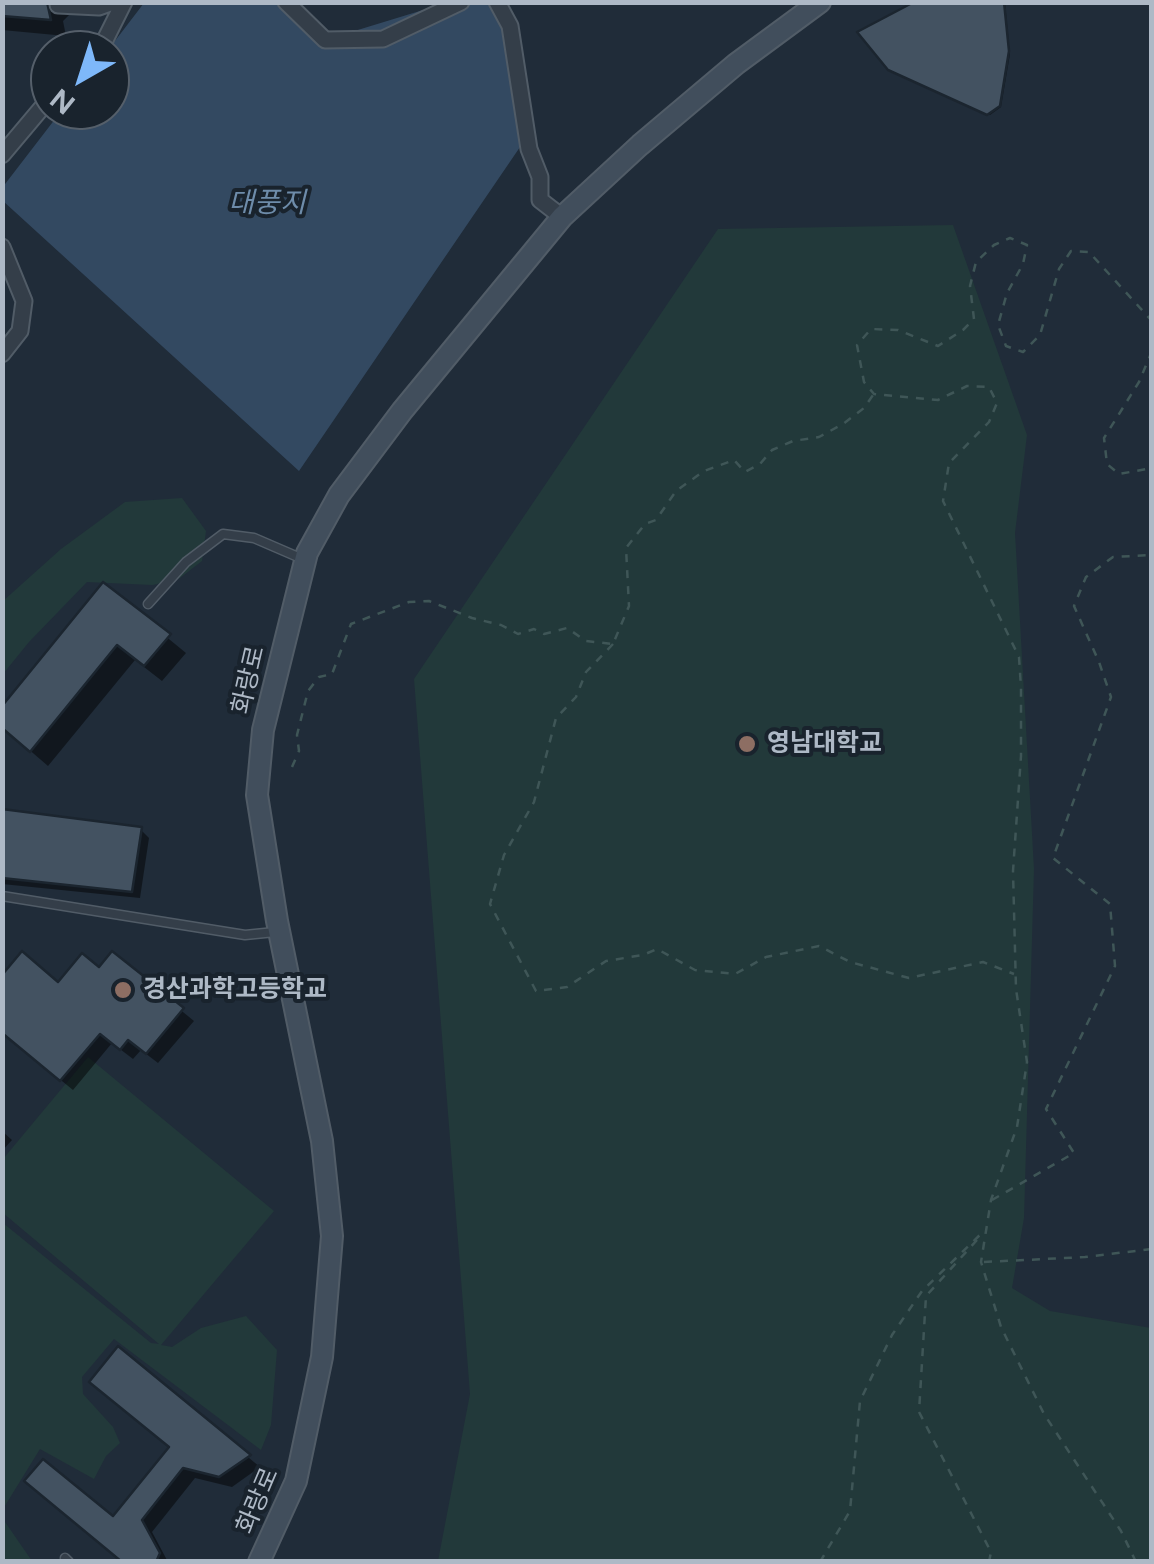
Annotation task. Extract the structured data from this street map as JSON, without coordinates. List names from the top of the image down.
{
  "streets": {
    "street": ["화랑로"]
  },
  "water": ["대풍지"],
  "places": ["영남대학교", "경산과학고등학교"],
  "north": "bottom left"
}
